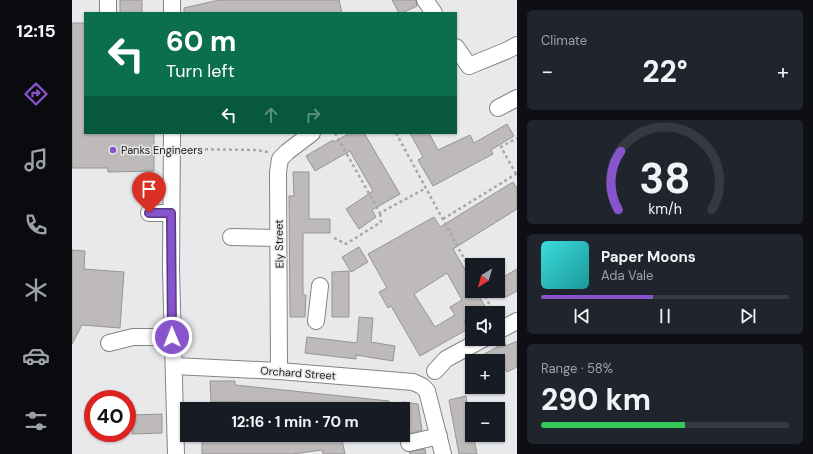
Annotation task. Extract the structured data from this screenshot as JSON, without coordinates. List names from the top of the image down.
{
  "streets": {
    "street": ["Ely Street", "Orchard Street"]
  },
  "crossings": [
    ["Ely Street", "Orchard Street"]
  ],
  "places": ["Panks Engineers"],
  "north": "bottom left",
  "page": {
    "tabs": "12:15",
    "tile": [
      "Climate",
      ["Range · 58%", "290 km"]
    ],
    "turn": ["60 m", "Turn left"],
    "heat": ["−", "22°", "+"],
    "song": ["Paper Moons", "Ada Vale"],
    "map_buttons": ["+", "−"],
    "limit": "40",
    "trip": "12:16 · 1 min · 70 m",
    "gauge": ["38", "km/h"]
  }
}
